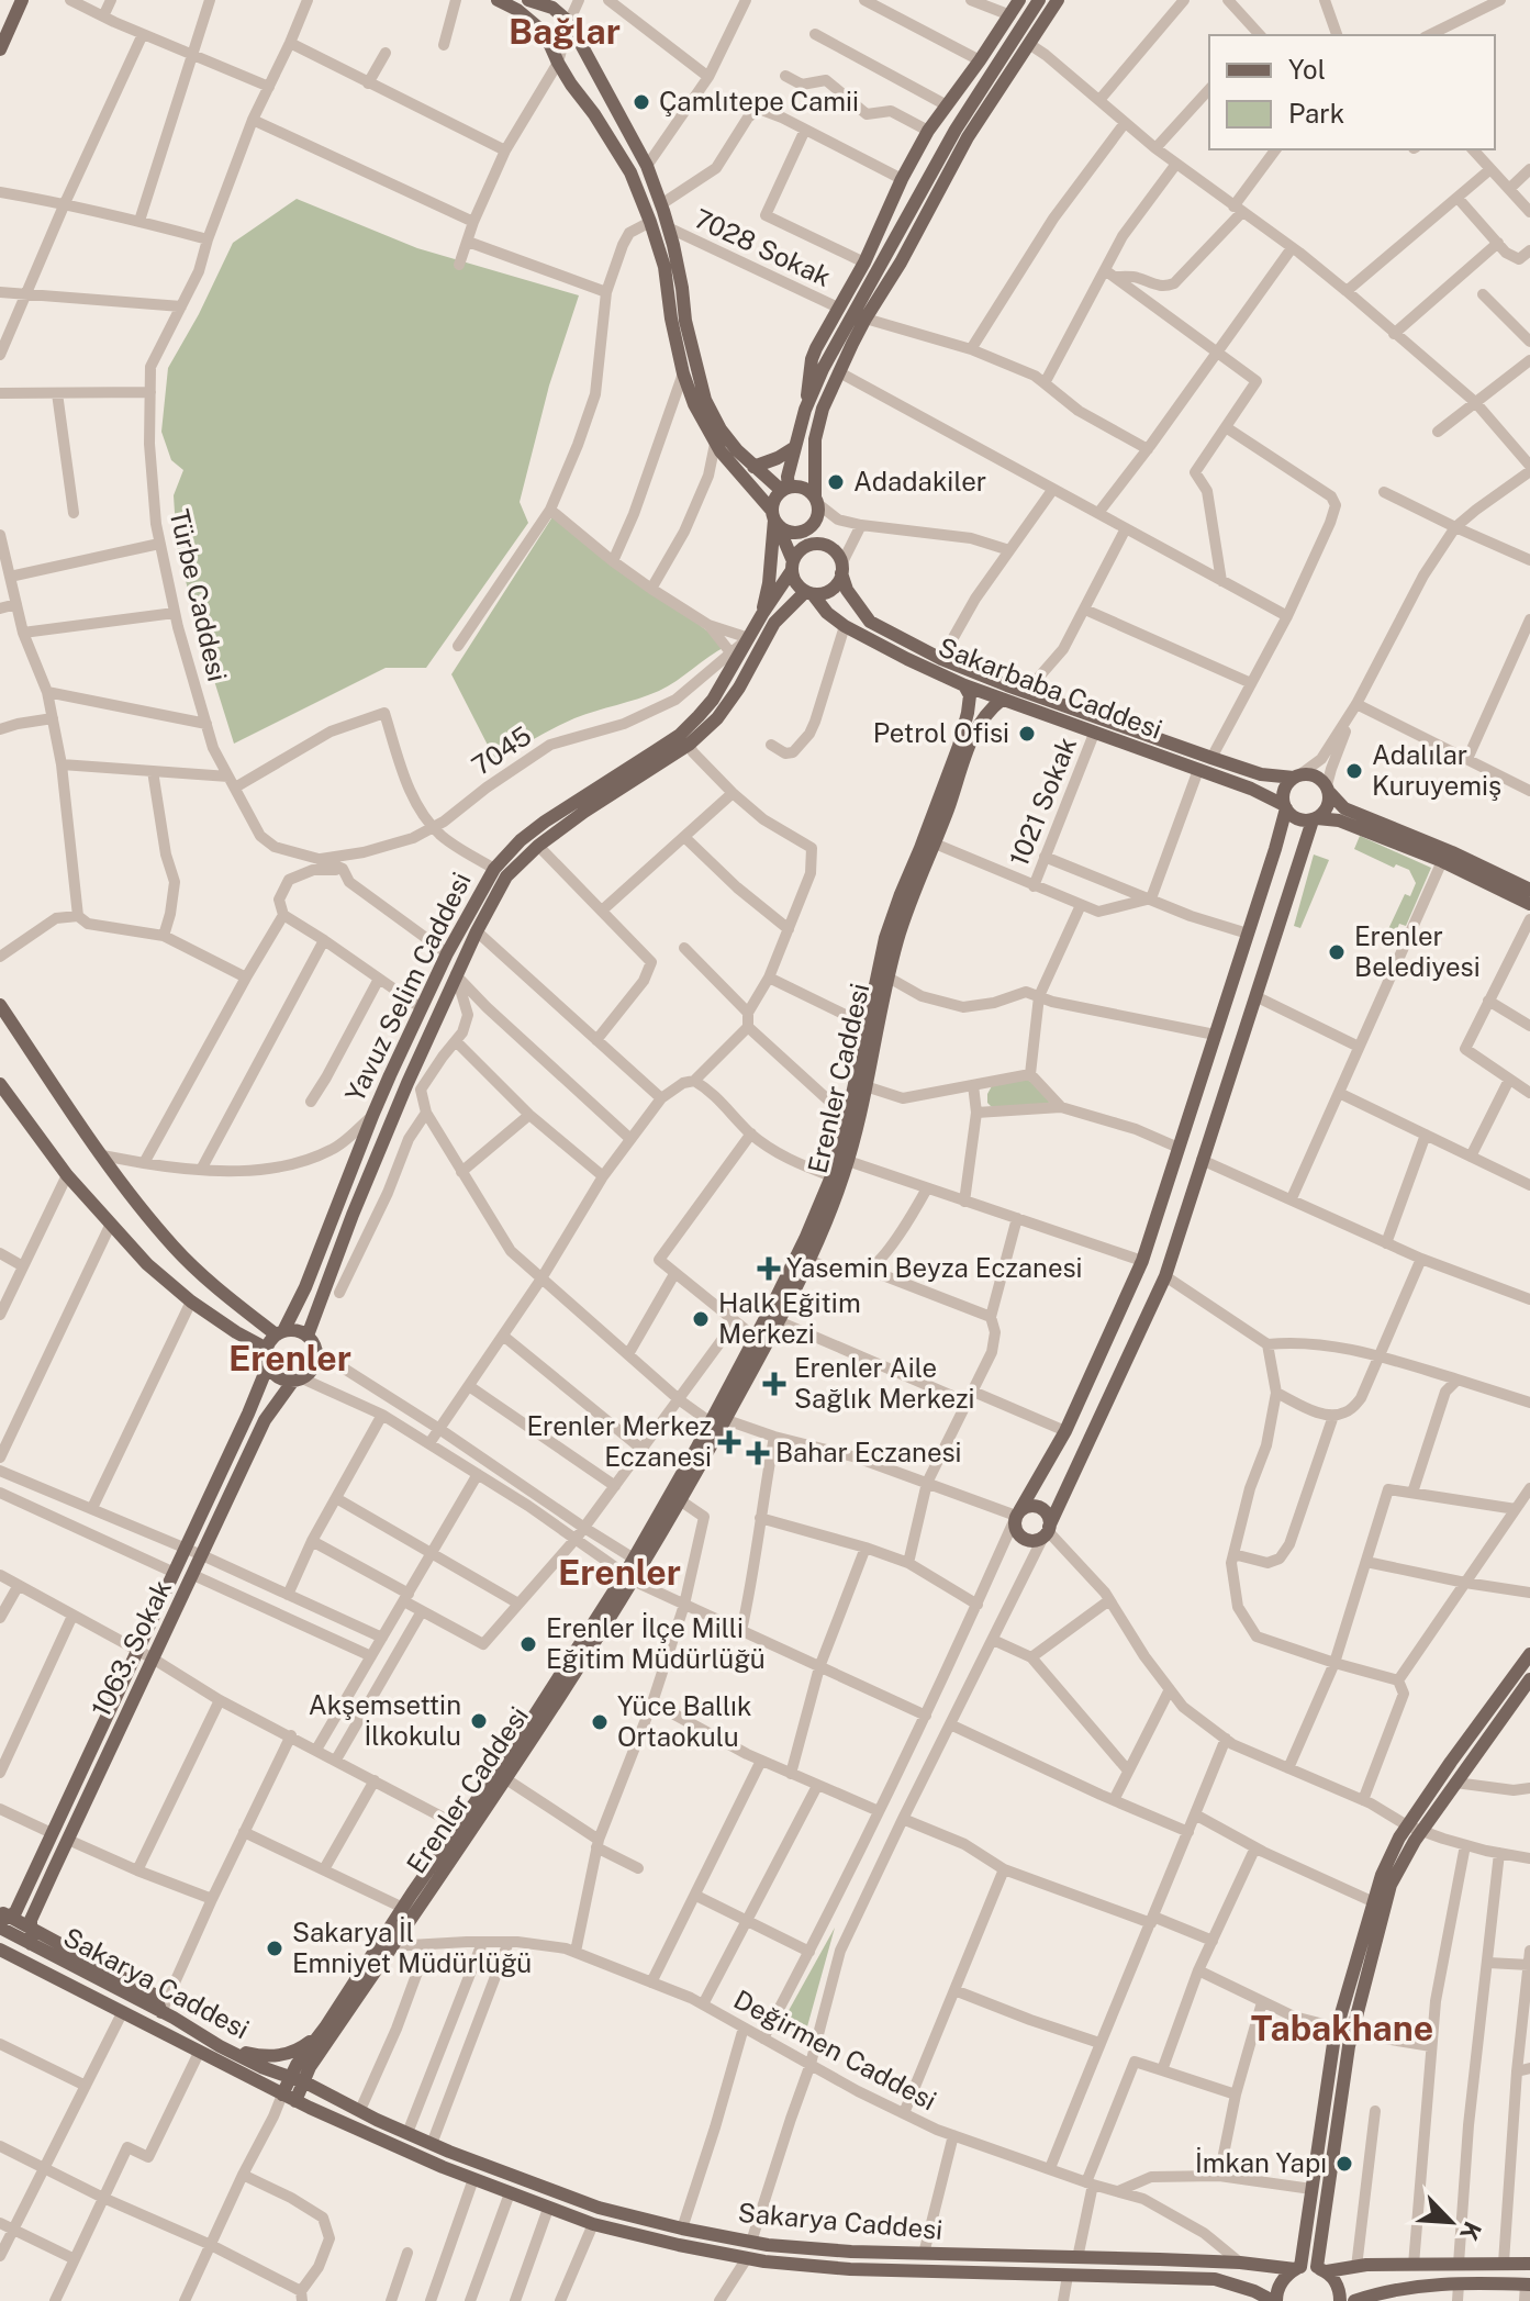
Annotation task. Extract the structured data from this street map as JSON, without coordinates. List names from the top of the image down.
{
  "streets": {
    "main road": [
      "Sakarbaba Caddesi",
      "Yavuz Selim Caddesi",
      "Erenler Caddesi",
      "1063. Sokak",
      "Sakarya Caddesi"
    ],
    "street": [
      "7028 Sokak",
      "Türbe Caddesi",
      "7045",
      "1021 Sokak",
      "Değirmen Caddesi"
    ]
  },
  "crossings": [
    ["Türbe Caddesi", "7045"],
    ["Türbe Caddesi", "Yavuz Selim Caddesi"],
    ["Sakarbaba Caddesi", "1021 Sokak"],
    ["Sakarbaba Caddesi", "Yavuz Selim Caddesi"],
    ["Sakarbaba Caddesi", "Erenler Caddesi"],
    ["7045", "Yavuz Selim Caddesi"],
    ["Yavuz Selim Caddesi", "1063. Sokak"],
    ["Erenler Caddesi", "Sakarya Caddesi"],
    ["Erenler Caddesi", "Değirmen Caddesi"],
    ["1063. Sokak", "Sakarya Caddesi"],
    ["Sakarya Caddesi", "Değirmen Caddesi"]
  ],
  "districts": [
    "Bağlar",
    "Erenler",
    "Erenler",
    "Tabakhane"
  ],
  "places": {
    "other": [
      "Çamlıtepe Camii",
      "Adadakiler",
      "Petrol Ofisi",
      "Adalılar Kuruyemiş",
      "Erenler Belediyesi",
      "Halk Eğitim Merkezi",
      "Erenler İlçe Milli Eğitim Müdürlüğü",
      "Akşemsettin İlkokulu",
      "Yüce Ballık Ortaokulu",
      "Sakarya İl Emniyet Müdürlüğü",
      "İmkan Yapı"
    ],
    "health": [
      "Yasemin Beyza Eczanesi",
      "Erenler Aile Sağlık Merkezi",
      "Erenler Merkez Eczanesi",
      "Bahar Eczanesi"
    ]
  },
  "legend": ["Yol", "Park"],
  "north": "bottom right"
}
